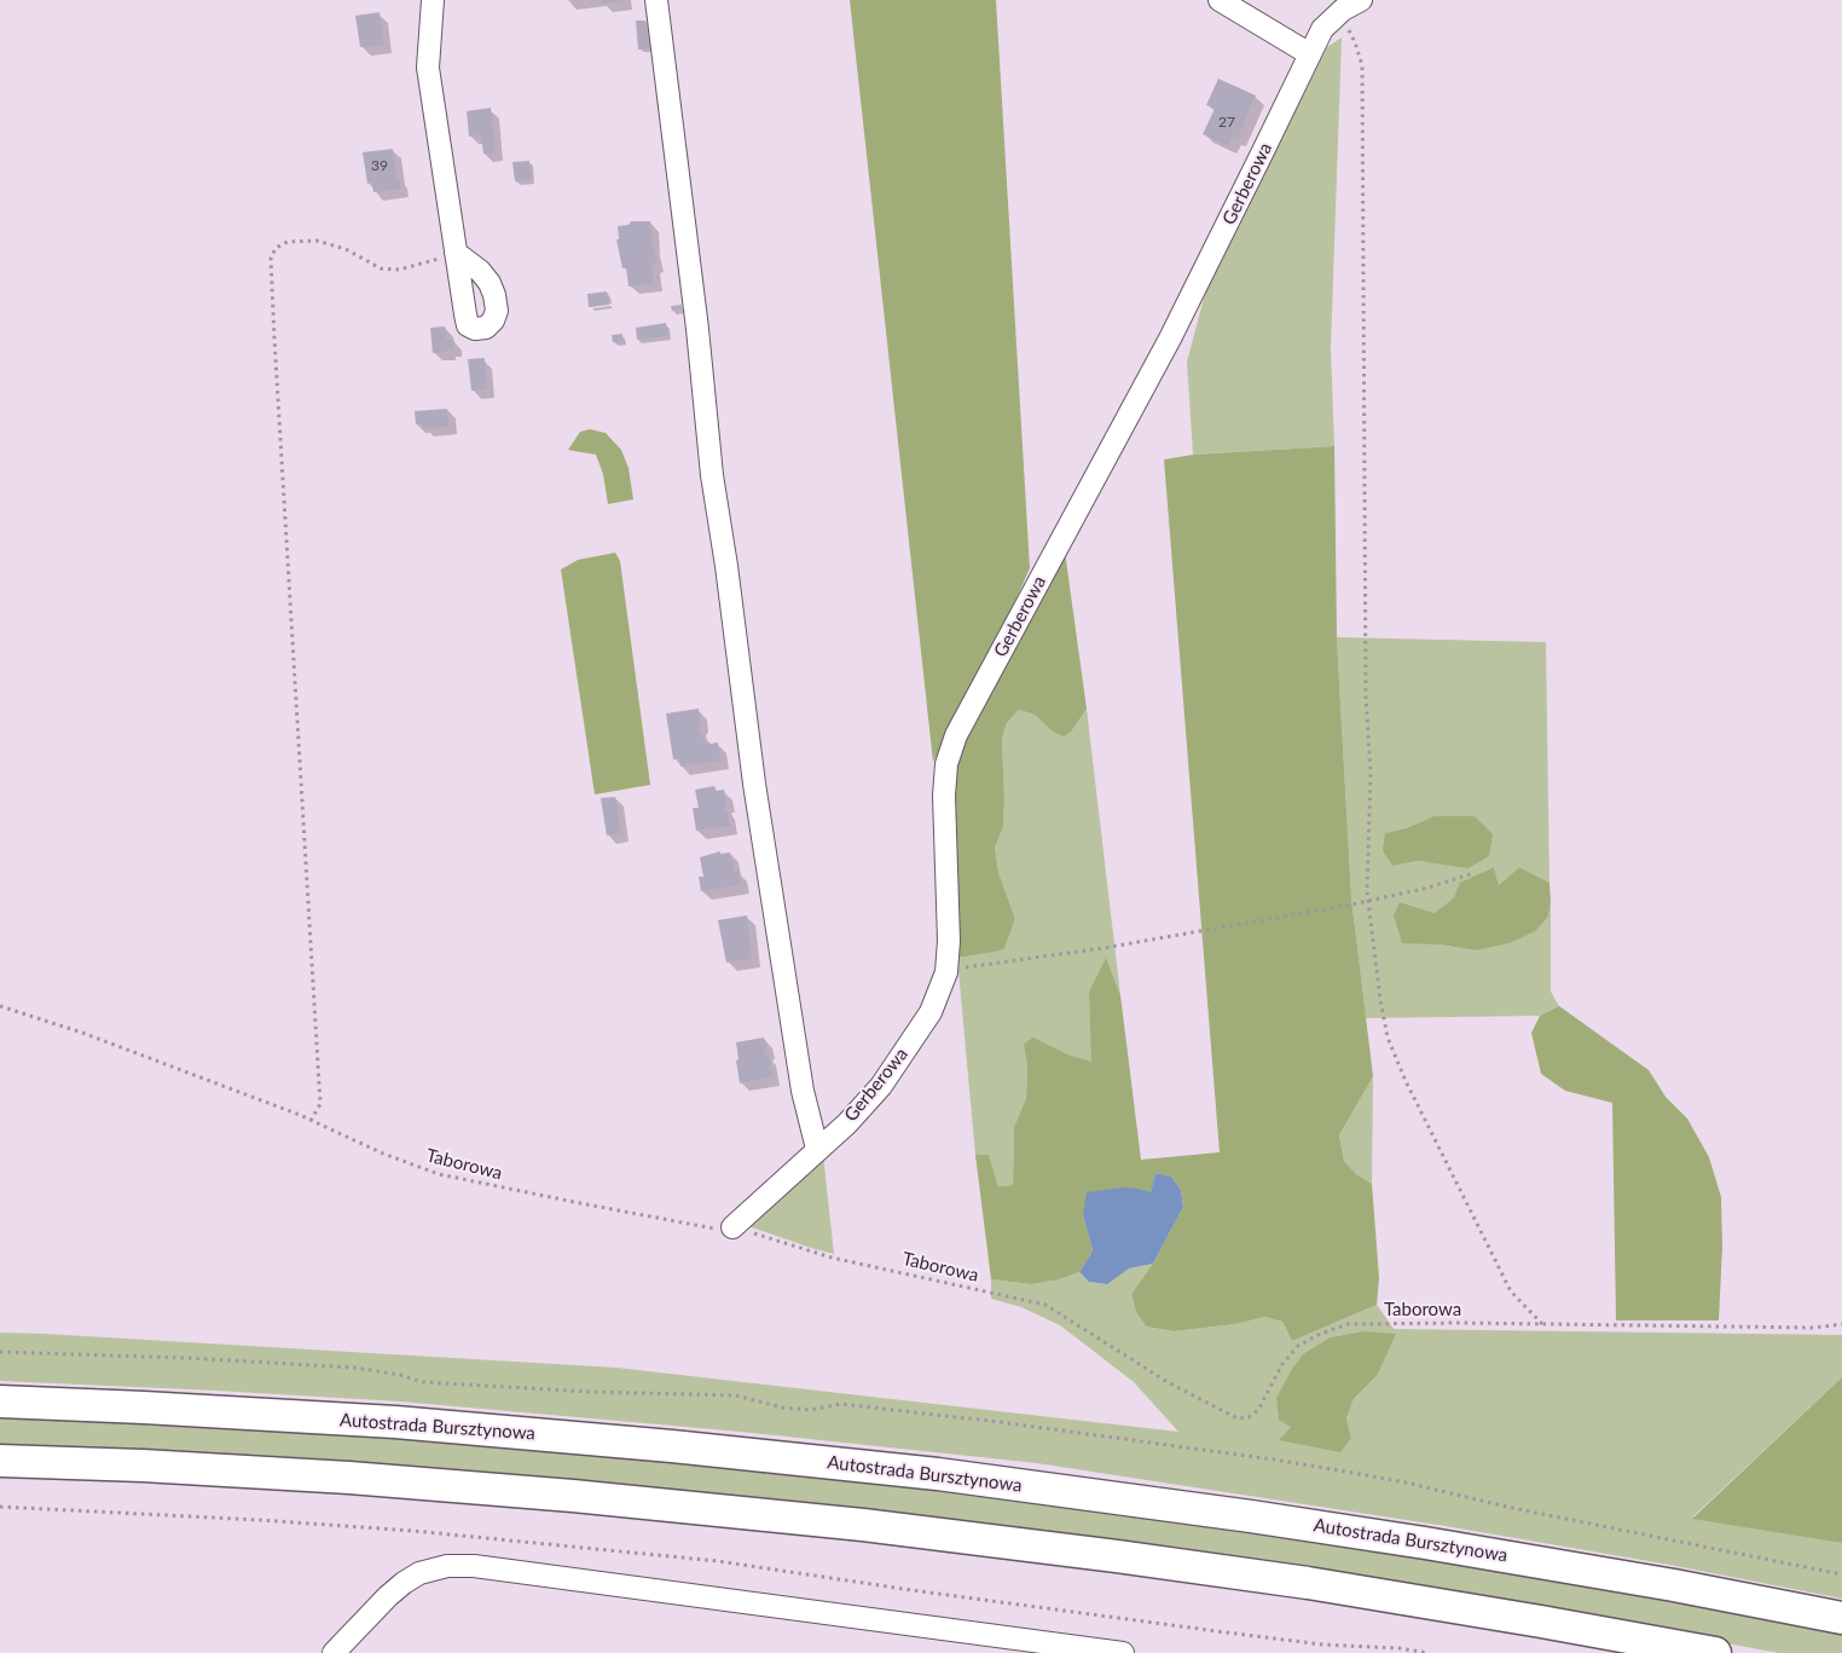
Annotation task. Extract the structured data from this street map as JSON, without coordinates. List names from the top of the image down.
{
  "streets": {
    "highway": ["Autostrada Bursztynowa"],
    "street": ["Gerberowa"],
    "path": ["Taborowa"]
  },
  "crossings": [
    ["Gerberowa", "Taborowa"]
  ],
  "house_numbers": ["27", "39"]
}
